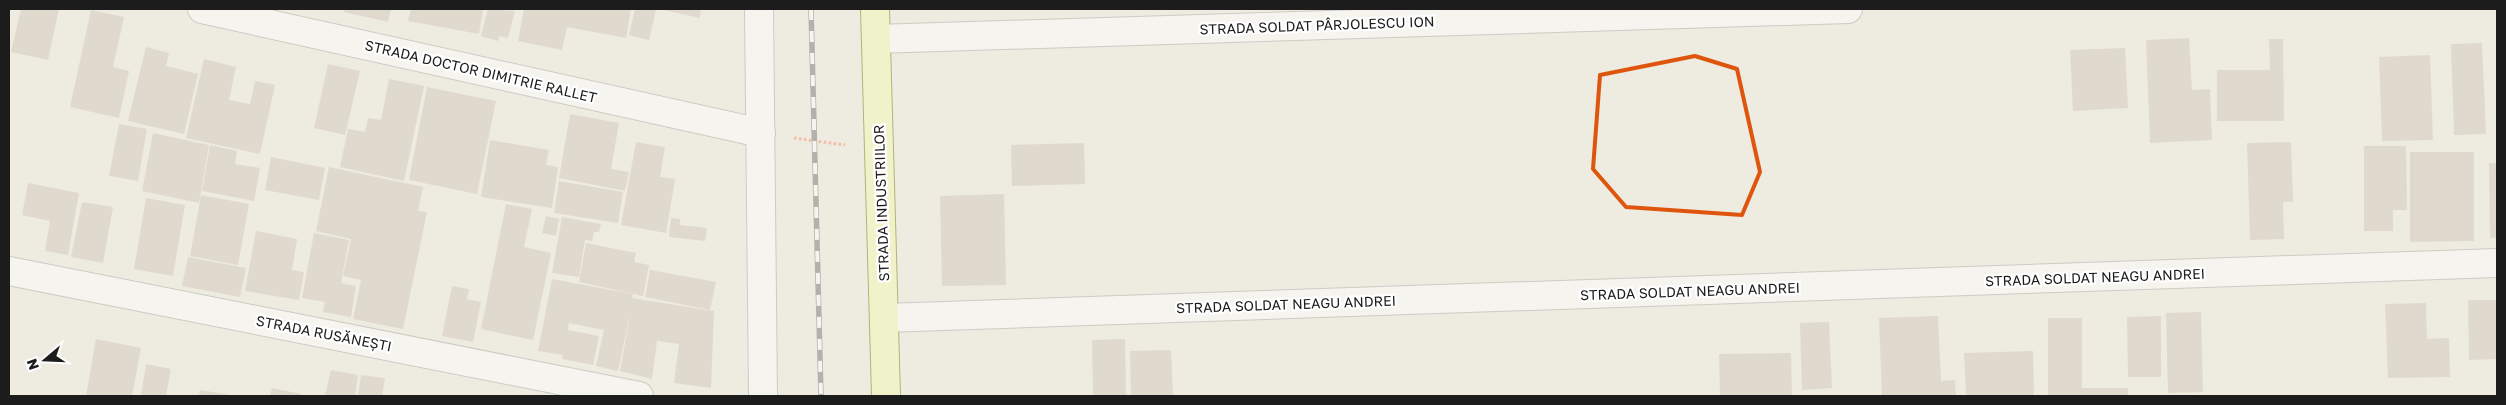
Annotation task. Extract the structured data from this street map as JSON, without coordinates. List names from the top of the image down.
{
  "streets": {
    "main road": ["STRADA INDUSTRIILOR"],
    "street": [
      "STRADA SOLDAT PÂRJOLESCU ION",
      "STRADA DOCTOR DIMITRIE RALLET",
      "STRADA SOLDAT NEAGU ANDREI",
      "STRADA RUSĂNEȘTI"
    ]
  },
  "crossings": [
    ["STRADA SOLDAT PÂRJOLESCU ION", "STRADA INDUSTRIILOR"],
    ["STRADA INDUSTRIILOR", "STRADA SOLDAT NEAGU ANDREI"]
  ],
  "north": "left"
}
